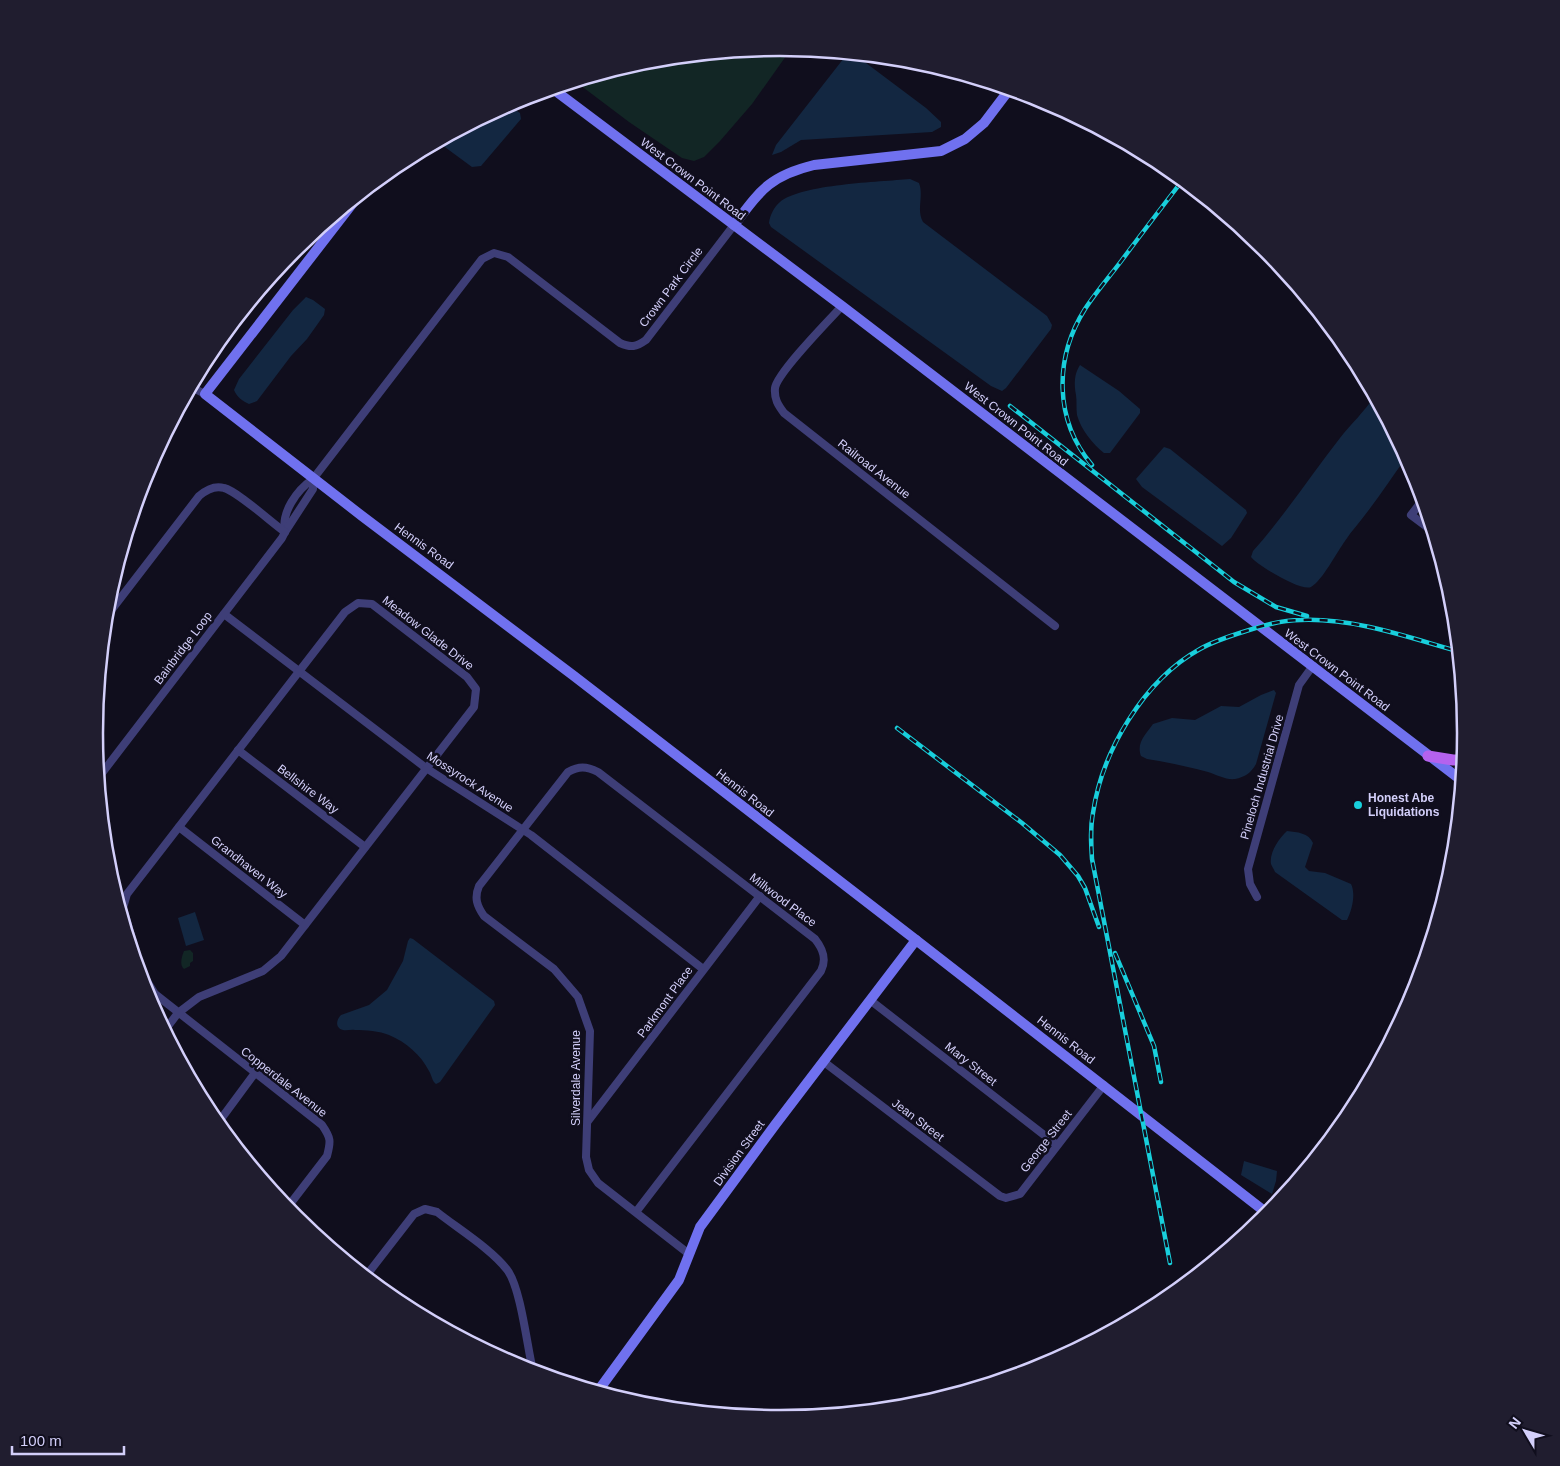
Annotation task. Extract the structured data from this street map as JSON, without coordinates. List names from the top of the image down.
{
  "streets": {
    "street": [
      "West Crown Point Road",
      "Crown Park Circle",
      "Railroad Avenue",
      "Hennis Road",
      "Meadow Glade Drive",
      "Bainbridge Loop",
      "Pineloch Industrial Drive",
      "Mossyrock Avenue",
      "Bellshire Way",
      "Grandhaven Way",
      "Millwood Place",
      "Parkmont Place",
      "Mary Street",
      "Silverdale Avenue",
      "Copperdale Avenue",
      "Jean Street",
      "George Street",
      "Division Street"
    ]
  },
  "crossings": [
    ["West Crown Point Road", "Crown Park Circle"],
    ["West Crown Point Road", "Railroad Avenue"],
    ["West Crown Point Road", "Pineloch Industrial Drive"],
    ["Crown Park Circle", "Hennis Road"],
    ["Crown Park Circle", "Bainbridge Loop"],
    ["Hennis Road", "Bainbridge Loop"],
    ["Hennis Road", "George Street"],
    ["Hennis Road", "Division Street"],
    ["Meadow Glade Drive", "Mossyrock Avenue"],
    ["Meadow Glade Drive", "Bellshire Way"],
    ["Meadow Glade Drive", "Grandhaven Way"],
    ["Meadow Glade Drive", "Copperdale Avenue"],
    ["Bainbridge Loop", "Mossyrock Avenue"],
    ["Mossyrock Avenue", "Millwood Place"],
    ["Mossyrock Avenue", "Parkmont Place"],
    ["Mossyrock Avenue", "Silverdale Avenue"],
    ["Millwood Place", "Parkmont Place"],
    ["Millwood Place", "Silverdale Avenue"],
    ["Parkmont Place", "Silverdale Avenue"],
    ["Mary Street", "George Street"],
    ["Mary Street", "Division Street"],
    ["Silverdale Avenue", "Division Street"],
    ["Jean Street", "George Street"],
    ["Jean Street", "Division Street"]
  ],
  "places": ["Honest Abe Liquidations"],
  "scale_bar": "100 m",
  "north": "top left"
}
